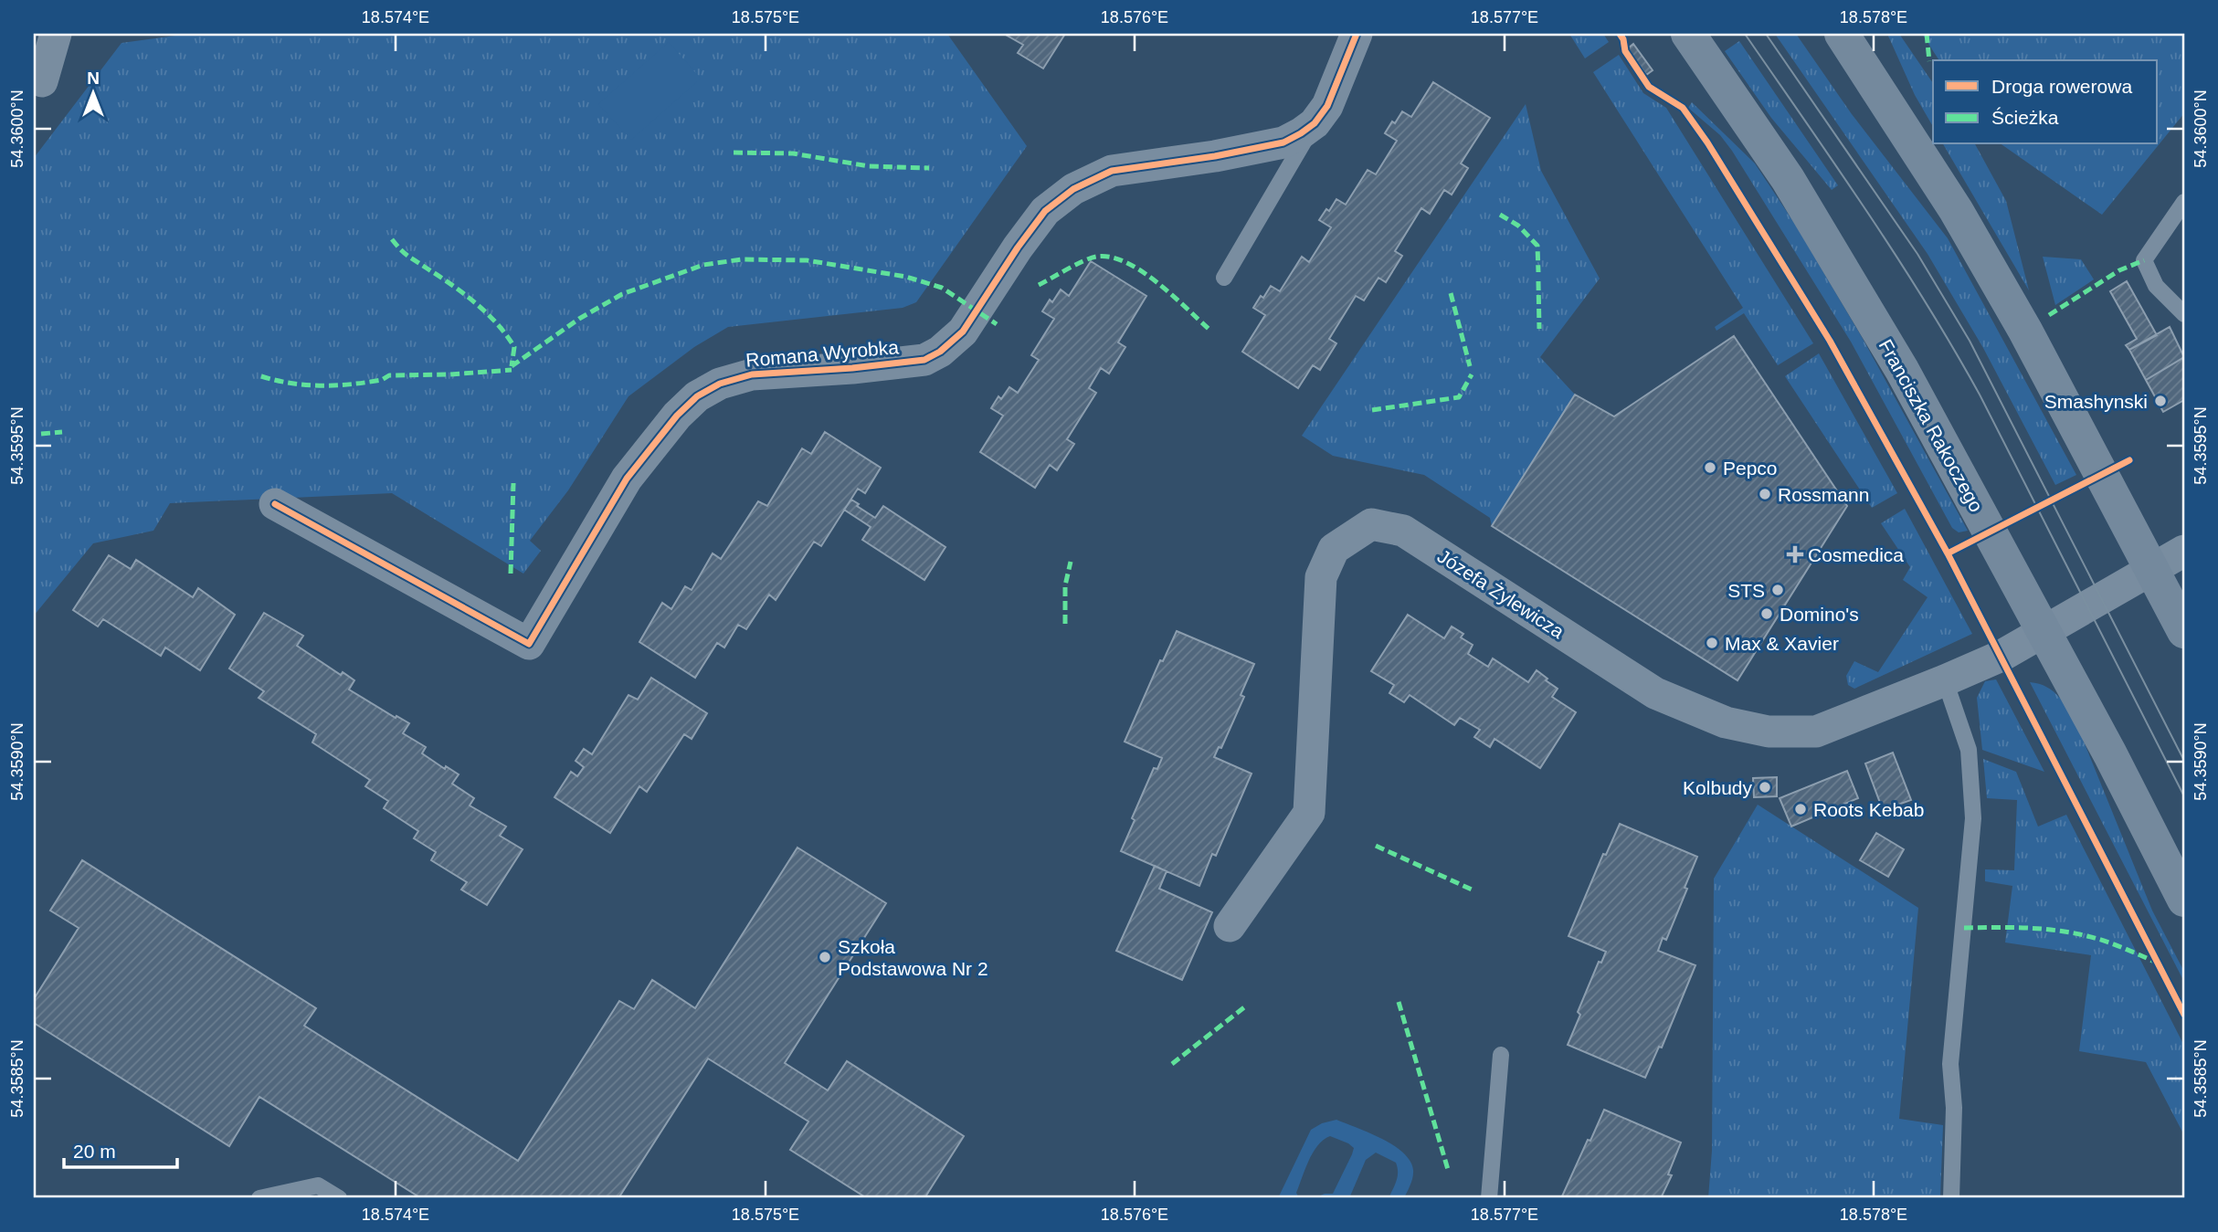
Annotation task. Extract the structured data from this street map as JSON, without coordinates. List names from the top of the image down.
{
  "streets": {
    "main road": ["Franciszka Rakoczego"],
    "street": ["Romana Wyrobka", "Józefa Żylewicza"]
  },
  "crossings": [
    ["Franciszka Rakoczego", "Józefa Żylewicza"]
  ],
  "places": {
    "other": [
      "Smashynski",
      "Pepco",
      "Rossmann",
      "STS",
      "Domino's",
      "Max & Xavier",
      "Kolbudy",
      "Roots Kebab",
      "Szkoła Podstawowa Nr 2"
    ],
    "health": ["Cosmedica"]
  },
  "legend": ["Droga rowerowa", "Ścieżka"],
  "scale_bar": "20 m",
  "north": "top",
  "coordinates": [
    "18.574°E",
    "18.575°E",
    "18.576°E",
    "18.577°E",
    "18.578°E",
    "54.3600°N",
    "54.3595°N",
    "54.3590°N",
    "54.3585°N"
  ]
}
